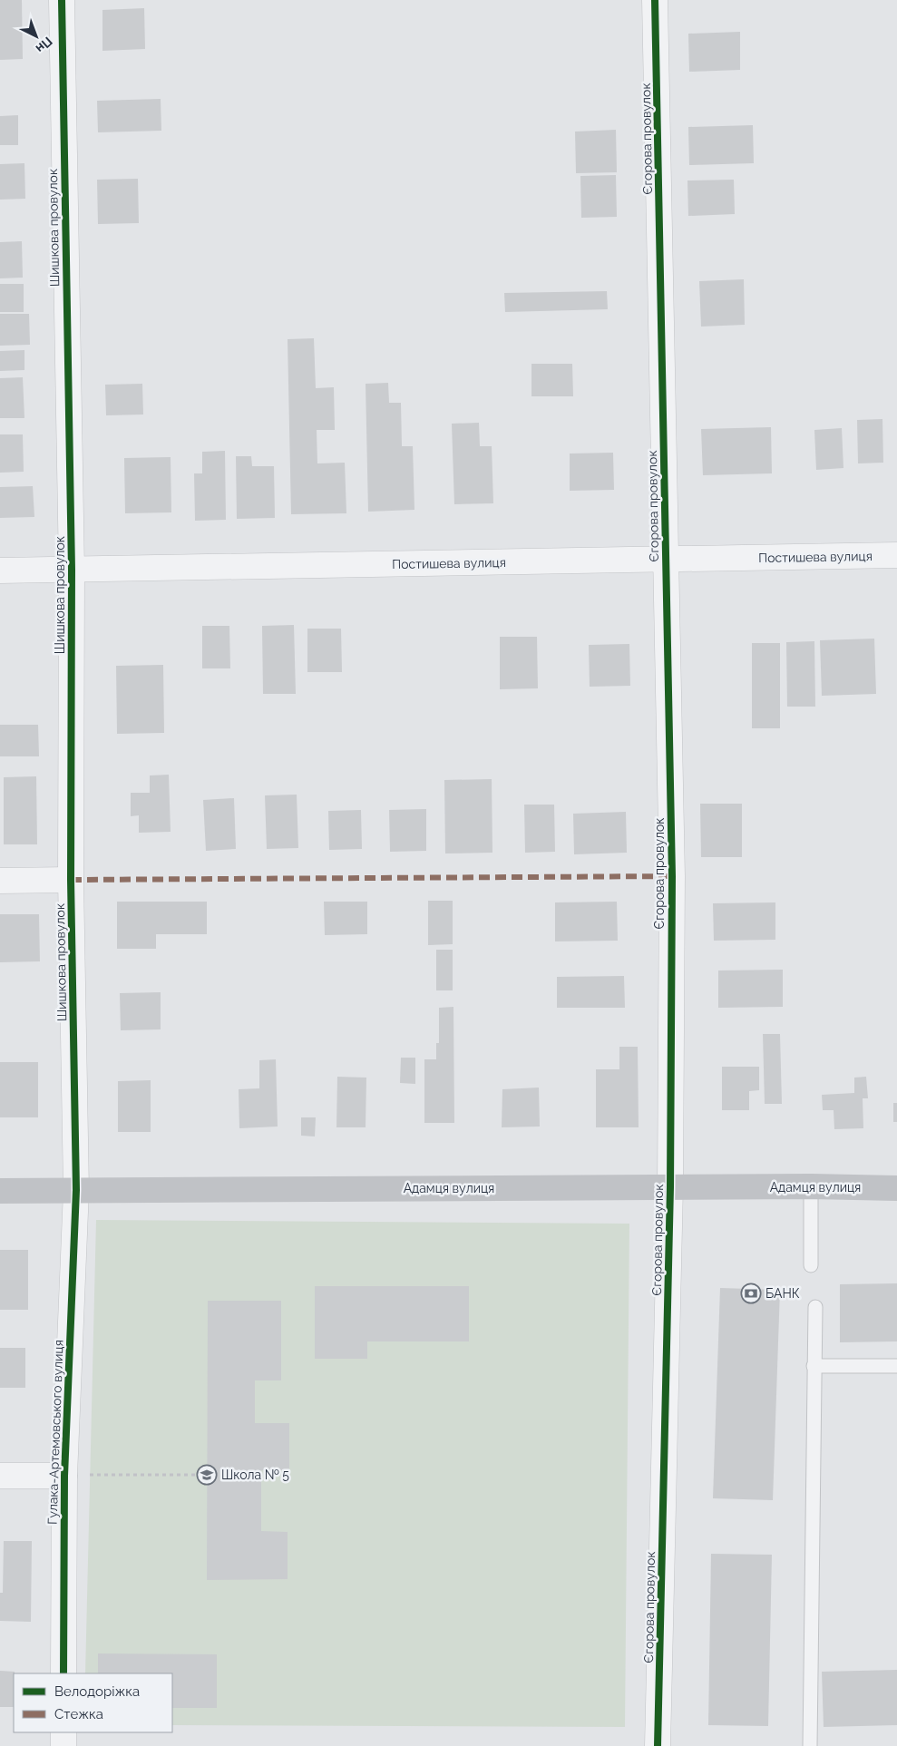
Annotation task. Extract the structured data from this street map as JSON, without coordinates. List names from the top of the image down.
{
  "streets": {
    "street": [
      "Єгорова провулок",
      "Шишкова провулок",
      "Постишева вулиця",
      "Адамця вулиця",
      "Гулака-Артемовського вулиця"
    ]
  },
  "crossings": [
    ["Єгорова провулок", "Постишева вулиця"],
    ["Єгорова провулок", "Адамця вулиця"],
    ["Шишкова провулок", "Постишева вулиця"],
    ["Шишкова провулок", "Адамця вулиця"],
    ["Шишкова провулок", "Гулака-Артемовського вулиця"],
    ["Адамця вулиця", "Гулака-Артемовського вулиця"]
  ],
  "places": {
    "bank": ["БАНК"],
    "school or university": ["Школа № 5"]
  },
  "legend": ["Велодоріжка", "Стежка"],
  "north": "bottom right"
}
